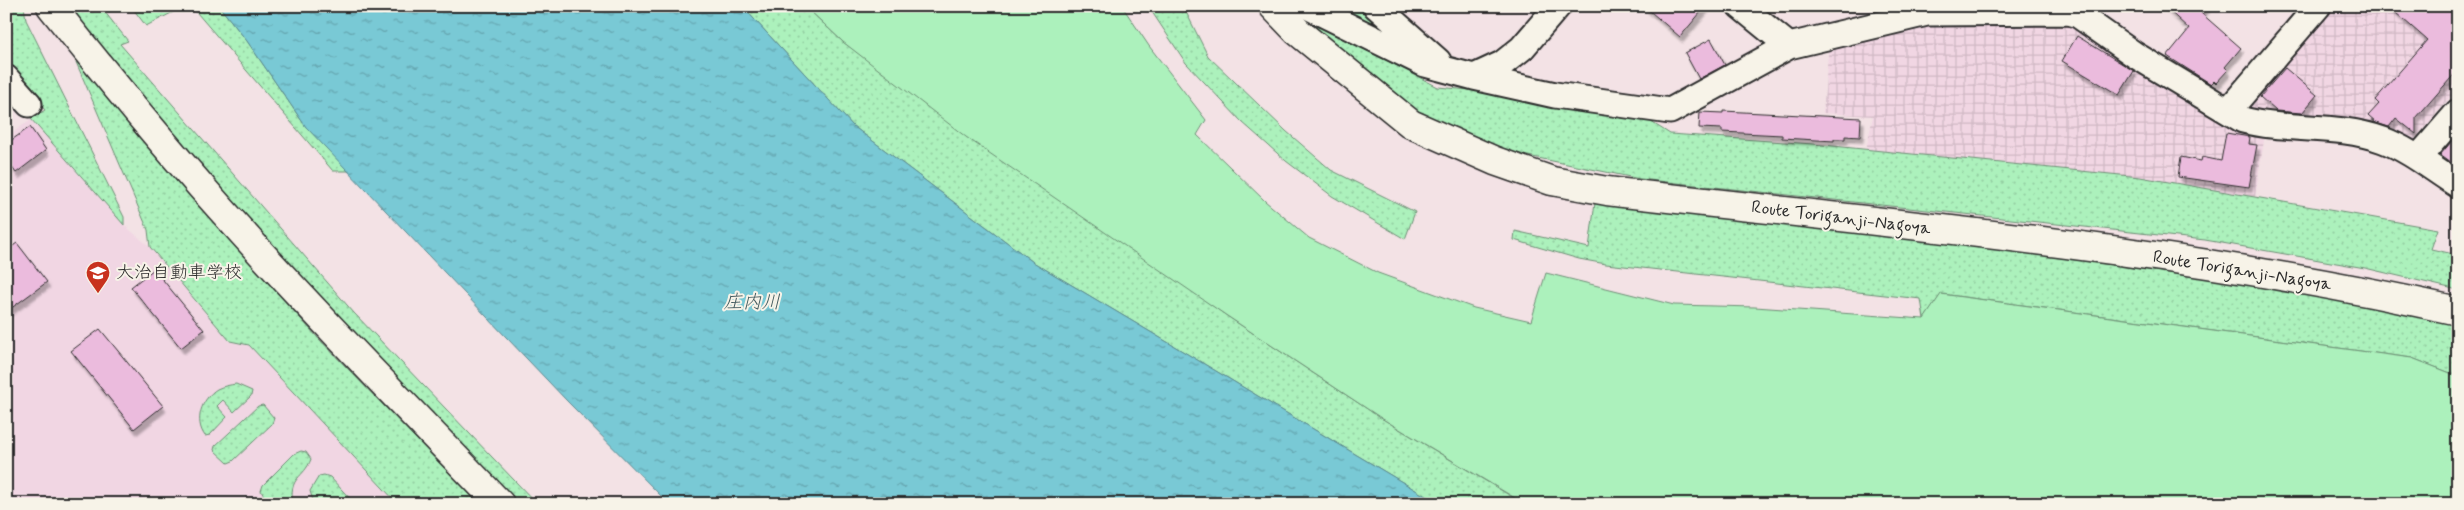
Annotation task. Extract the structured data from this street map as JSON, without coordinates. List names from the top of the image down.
{
  "streets": {
    "main road": ["Route Toriganji-Nagoya"]
  },
  "water": ["庄内川"],
  "places": {
    "school or university": ["大治自動車学校"]
  }
}
